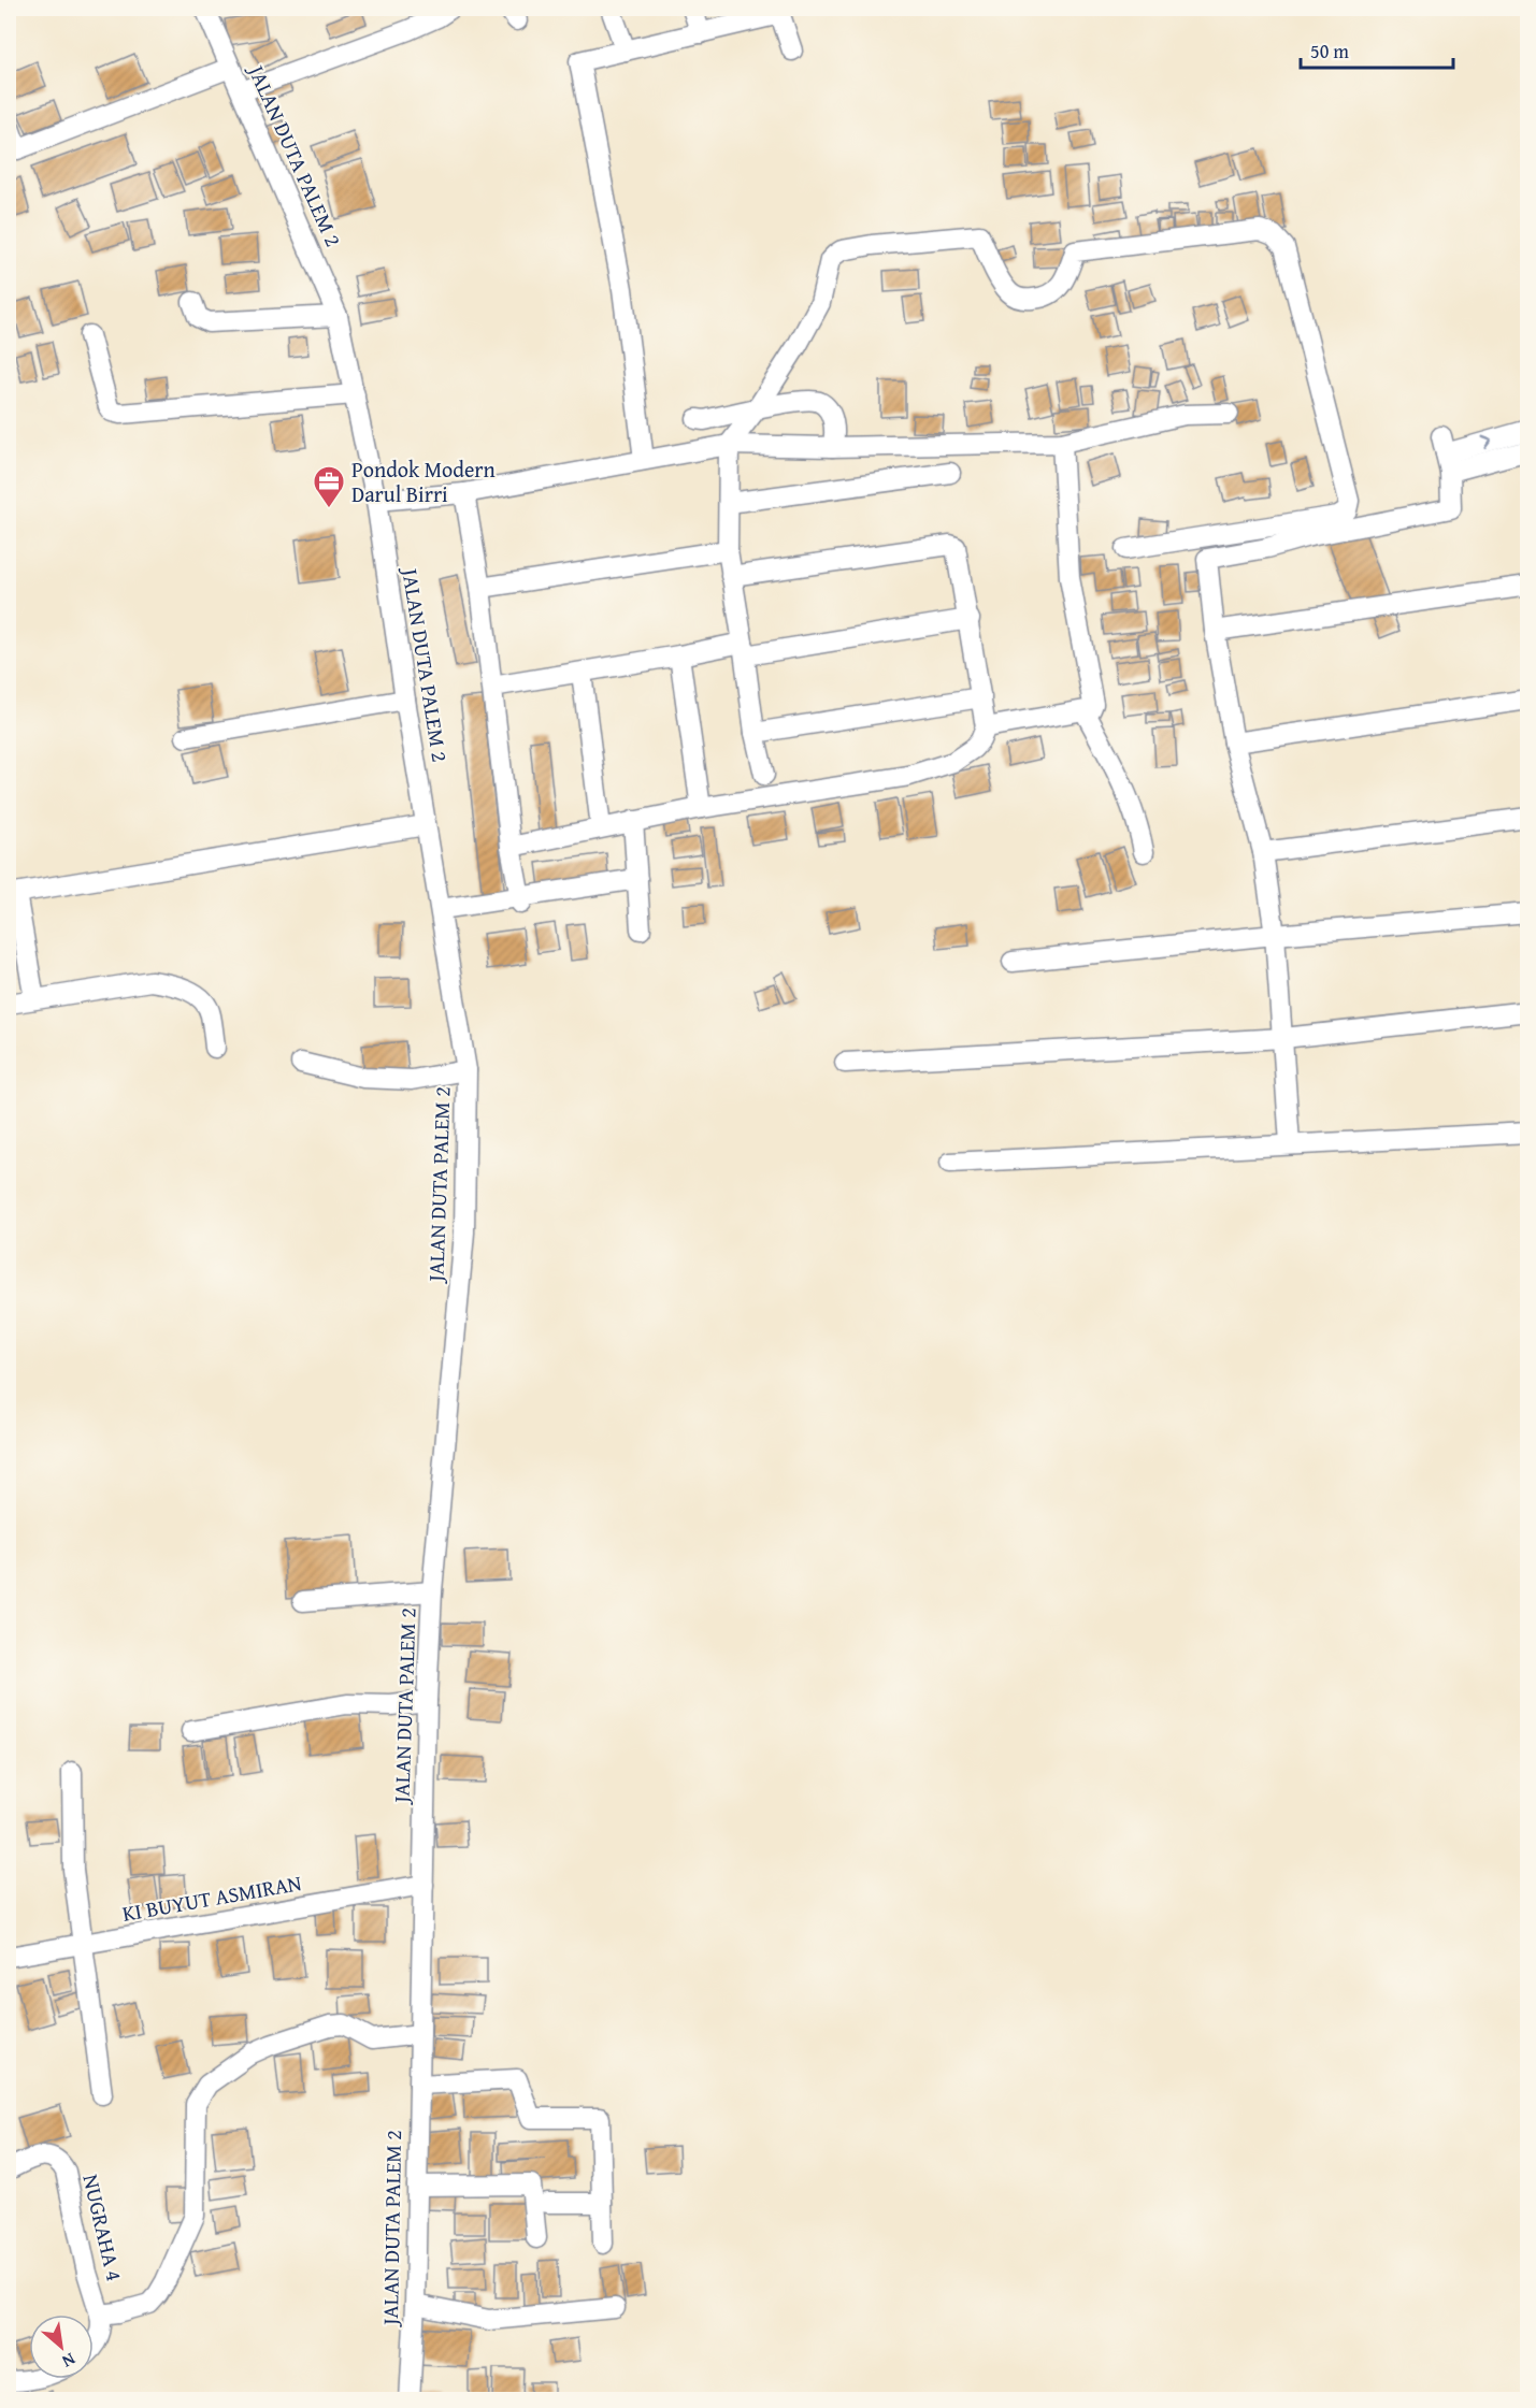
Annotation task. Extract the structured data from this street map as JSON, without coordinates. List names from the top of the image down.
{
  "streets": {
    "street": ["JALAN DUTA PALEM 2", "KI BUYUT ASMIRAN", "NUGRAHA 4"]
  },
  "crossings": [
    ["JALAN DUTA PALEM 2", "KI BUYUT ASMIRAN"]
  ],
  "places": {
    "office": ["Pondok Modern Darul Birri"]
  },
  "scale_bar": "50 m",
  "north": "bottom right"
}
